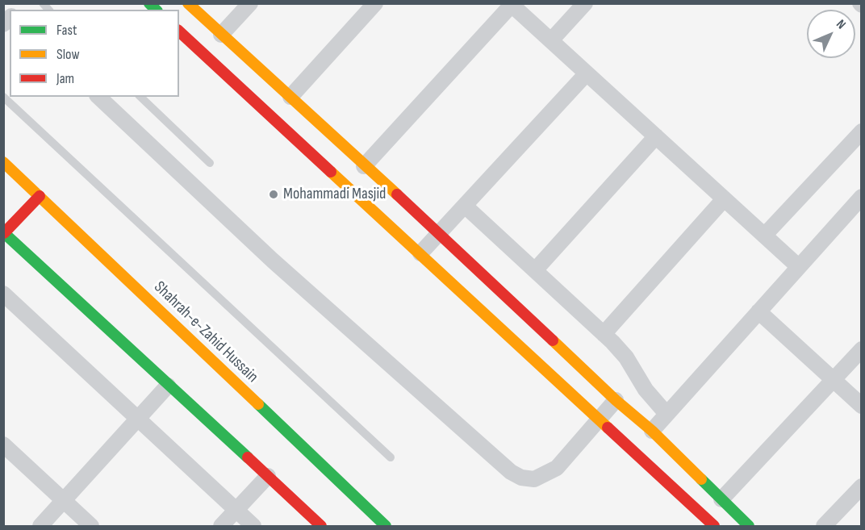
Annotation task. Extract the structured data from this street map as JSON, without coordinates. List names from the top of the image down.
{
  "streets": {
    "street": ["Shahrah-e-Zahid Hussain"]
  },
  "places": ["Mohammadi Masjid"],
  "legend": ["Fast", "Slow", "Jam"],
  "north": "top right"
}
